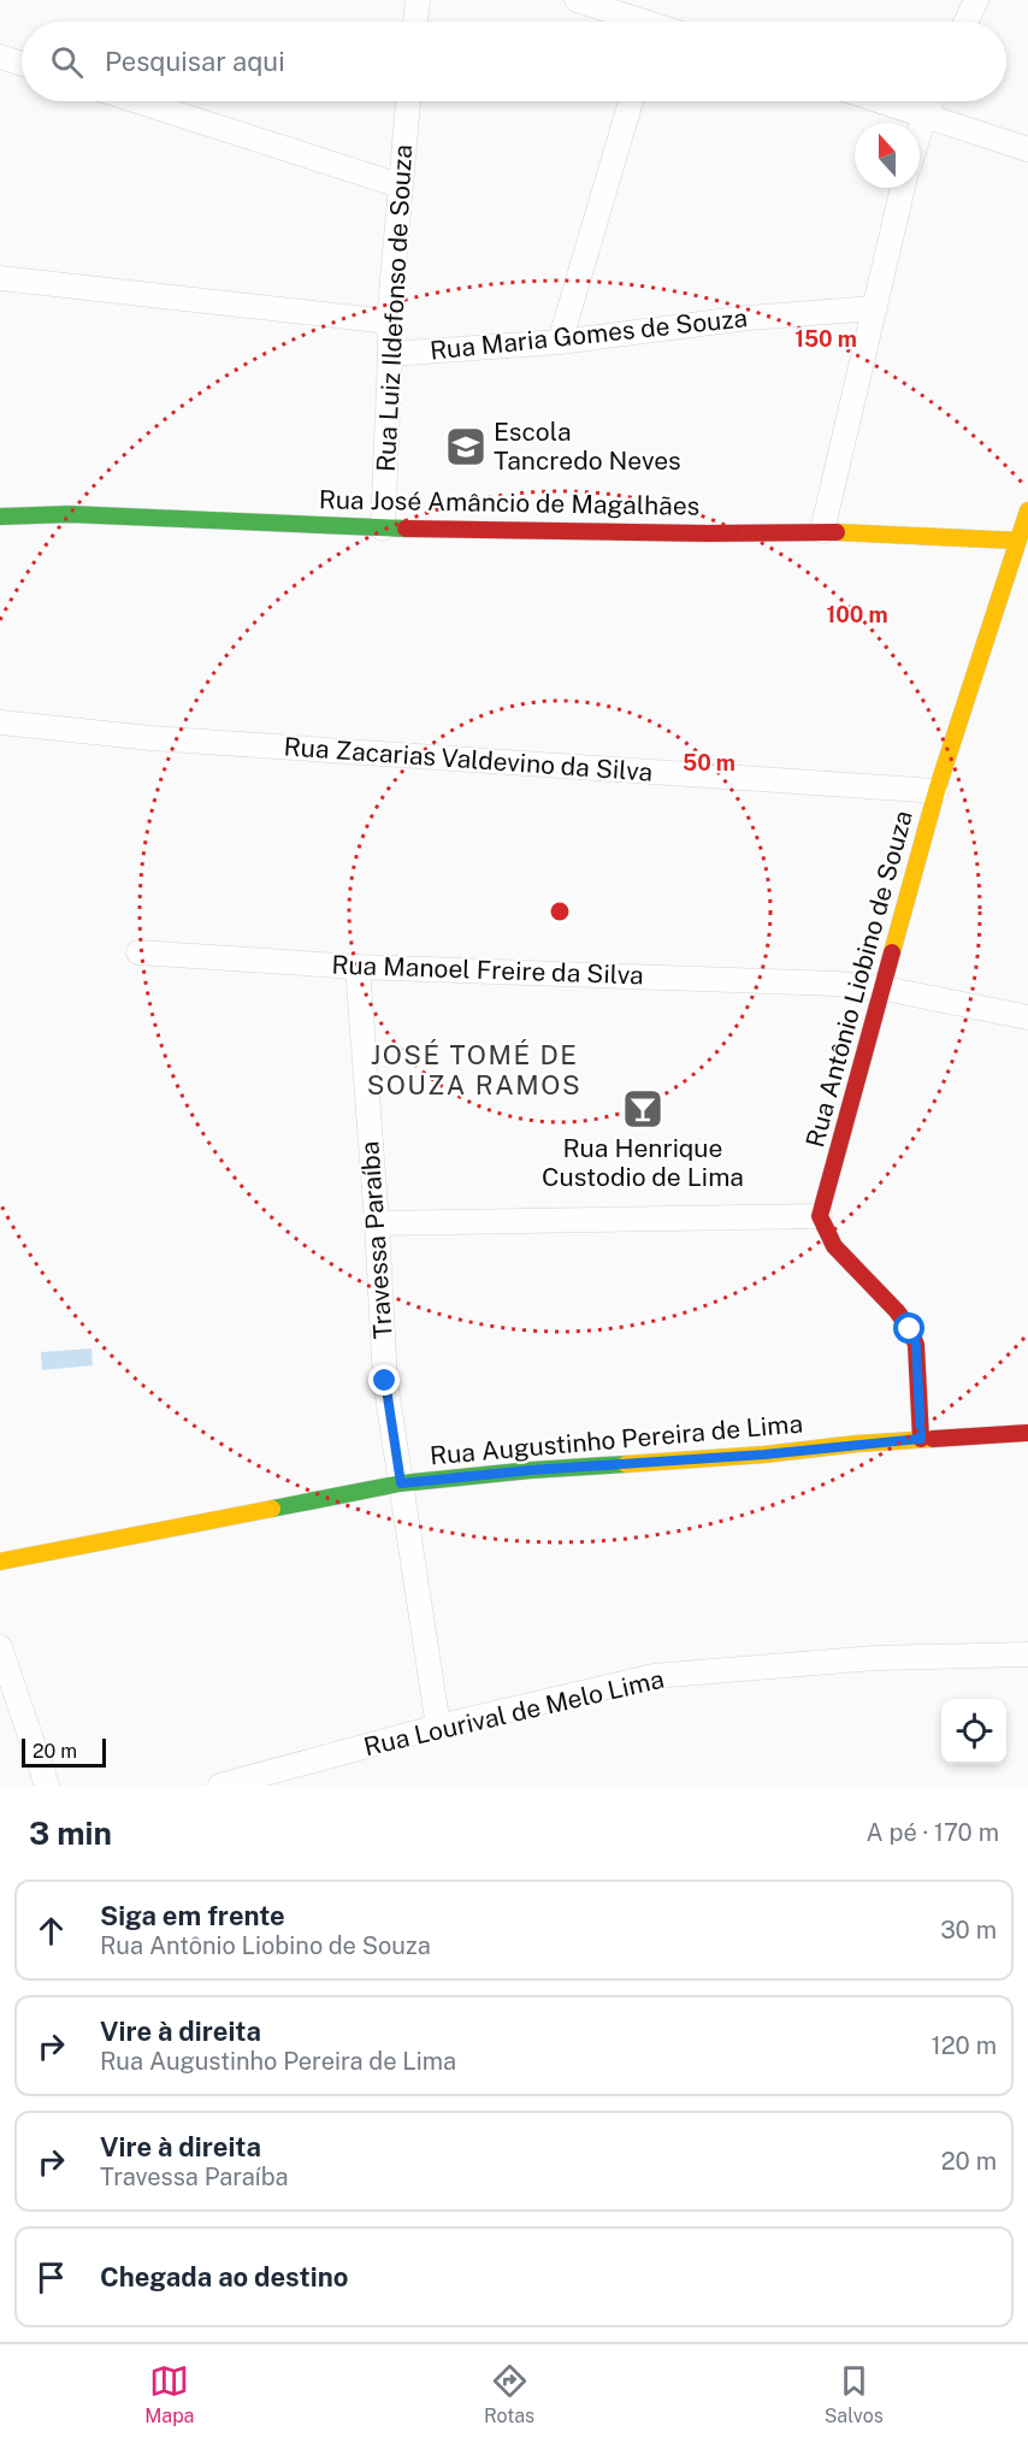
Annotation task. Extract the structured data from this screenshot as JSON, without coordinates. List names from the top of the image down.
{
  "streets": {
    "street": [
      "Rua Luiz Ildefonso de Souza",
      "Rua Maria Gomes de Souza",
      "Rua José Amâncio de Magalhães",
      "Rua Zacarias Valdevino da Silva",
      "Rua Manoel Freire da Silva",
      "Rua Antônio Liobino de Souza",
      "Travessa Paraíba",
      "Rua Augustinho Pereira de Lima",
      "Rua Lourival de Melo Lima"
    ]
  },
  "crossings": [
    ["Rua Luiz Ildefonso de Souza", "Rua Maria Gomes de Souza"],
    ["Rua Luiz Ildefonso de Souza", "Rua José Amâncio de Magalhães"],
    ["Rua José Amâncio de Magalhães", "Rua Antônio Liobino de Souza"],
    ["Rua Zacarias Valdevino da Silva", "Rua Antônio Liobino de Souza"],
    ["Rua Manoel Freire da Silva", "Rua Antônio Liobino de Souza"],
    ["Rua Manoel Freire da Silva", "Travessa Paraíba"],
    ["Travessa Paraíba", "Rua Augustinho Pereira de Lima"],
    ["Travessa Paraíba", "Rua Lourival de Melo Lima"]
  ],
  "districts": ["JOSÉ TOMÉ DE SOUZA RAMOS"],
  "places": {
    "school or university": ["Escola Tancredo Neves"],
    "bar": ["Rua Henrique Custodio de Lima"]
  },
  "scale_bar": "20 m",
  "north": "top",
  "page": {
    "search": "Pesquisar aqui",
    "scale": "20 m",
    "heading": ["3 min", "A pé · 170 m"],
    "list": [
      ["Siga em frente", "Rua Antônio Liobino de Souza", "30 m"],
      ["Vire à direita", "Rua Augustinho Pereira de Lima", "120 m"],
      ["Vire à direita", "Travessa Paraíba", "20 m"],
      "Chegada ao destino"
    ],
    "nav": ["Mapa", "Rotas", "Salvos"]
  },
  "rings": ["150 m", "100 m", "50 m"]
}
